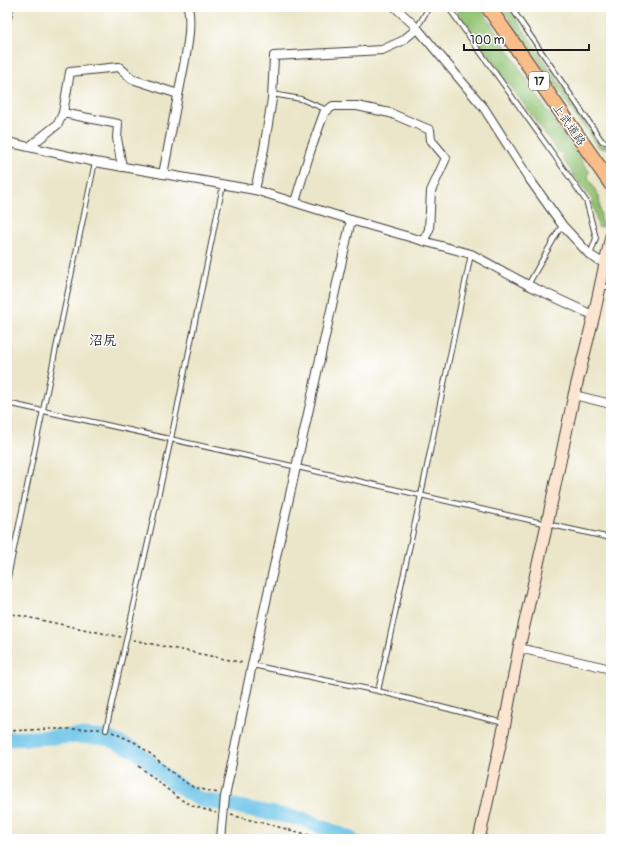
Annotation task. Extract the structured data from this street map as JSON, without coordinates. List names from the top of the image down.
{
  "streets": {
    "highway": ["17", "上武道路"]
  },
  "districts": ["沼尻"],
  "scale_bar": "100 m"
}
